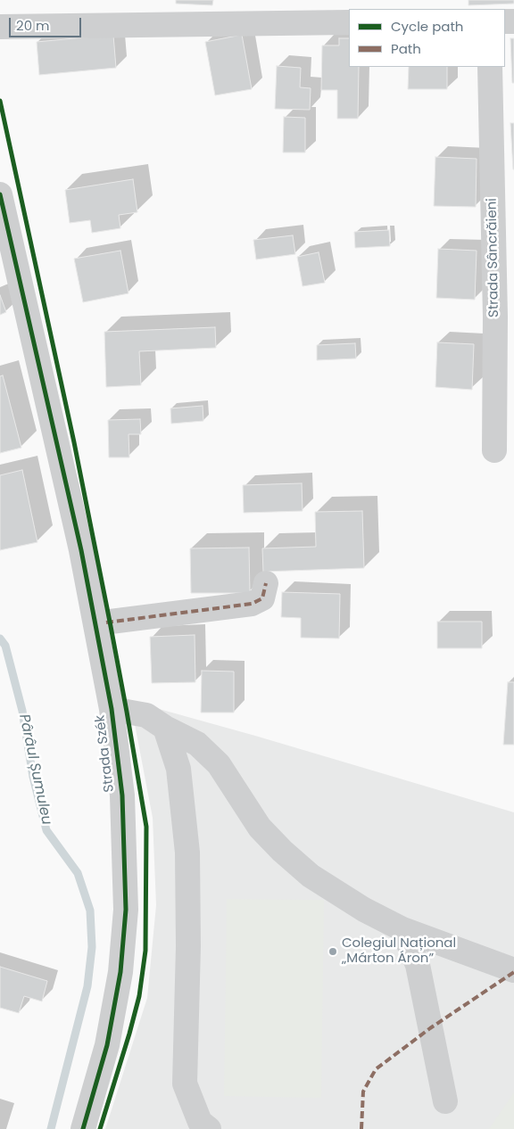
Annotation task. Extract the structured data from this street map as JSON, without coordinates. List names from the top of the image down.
{
  "streets": {
    "street": ["Strada Sâncrăieni", "Strada Szék"]
  },
  "water": ["Pârâul Șumuleu"],
  "places": ["Colegiul Național „Márton Áron”"],
  "legend": ["Cycle path", "Path"],
  "scale_bar": "20 m"
}
